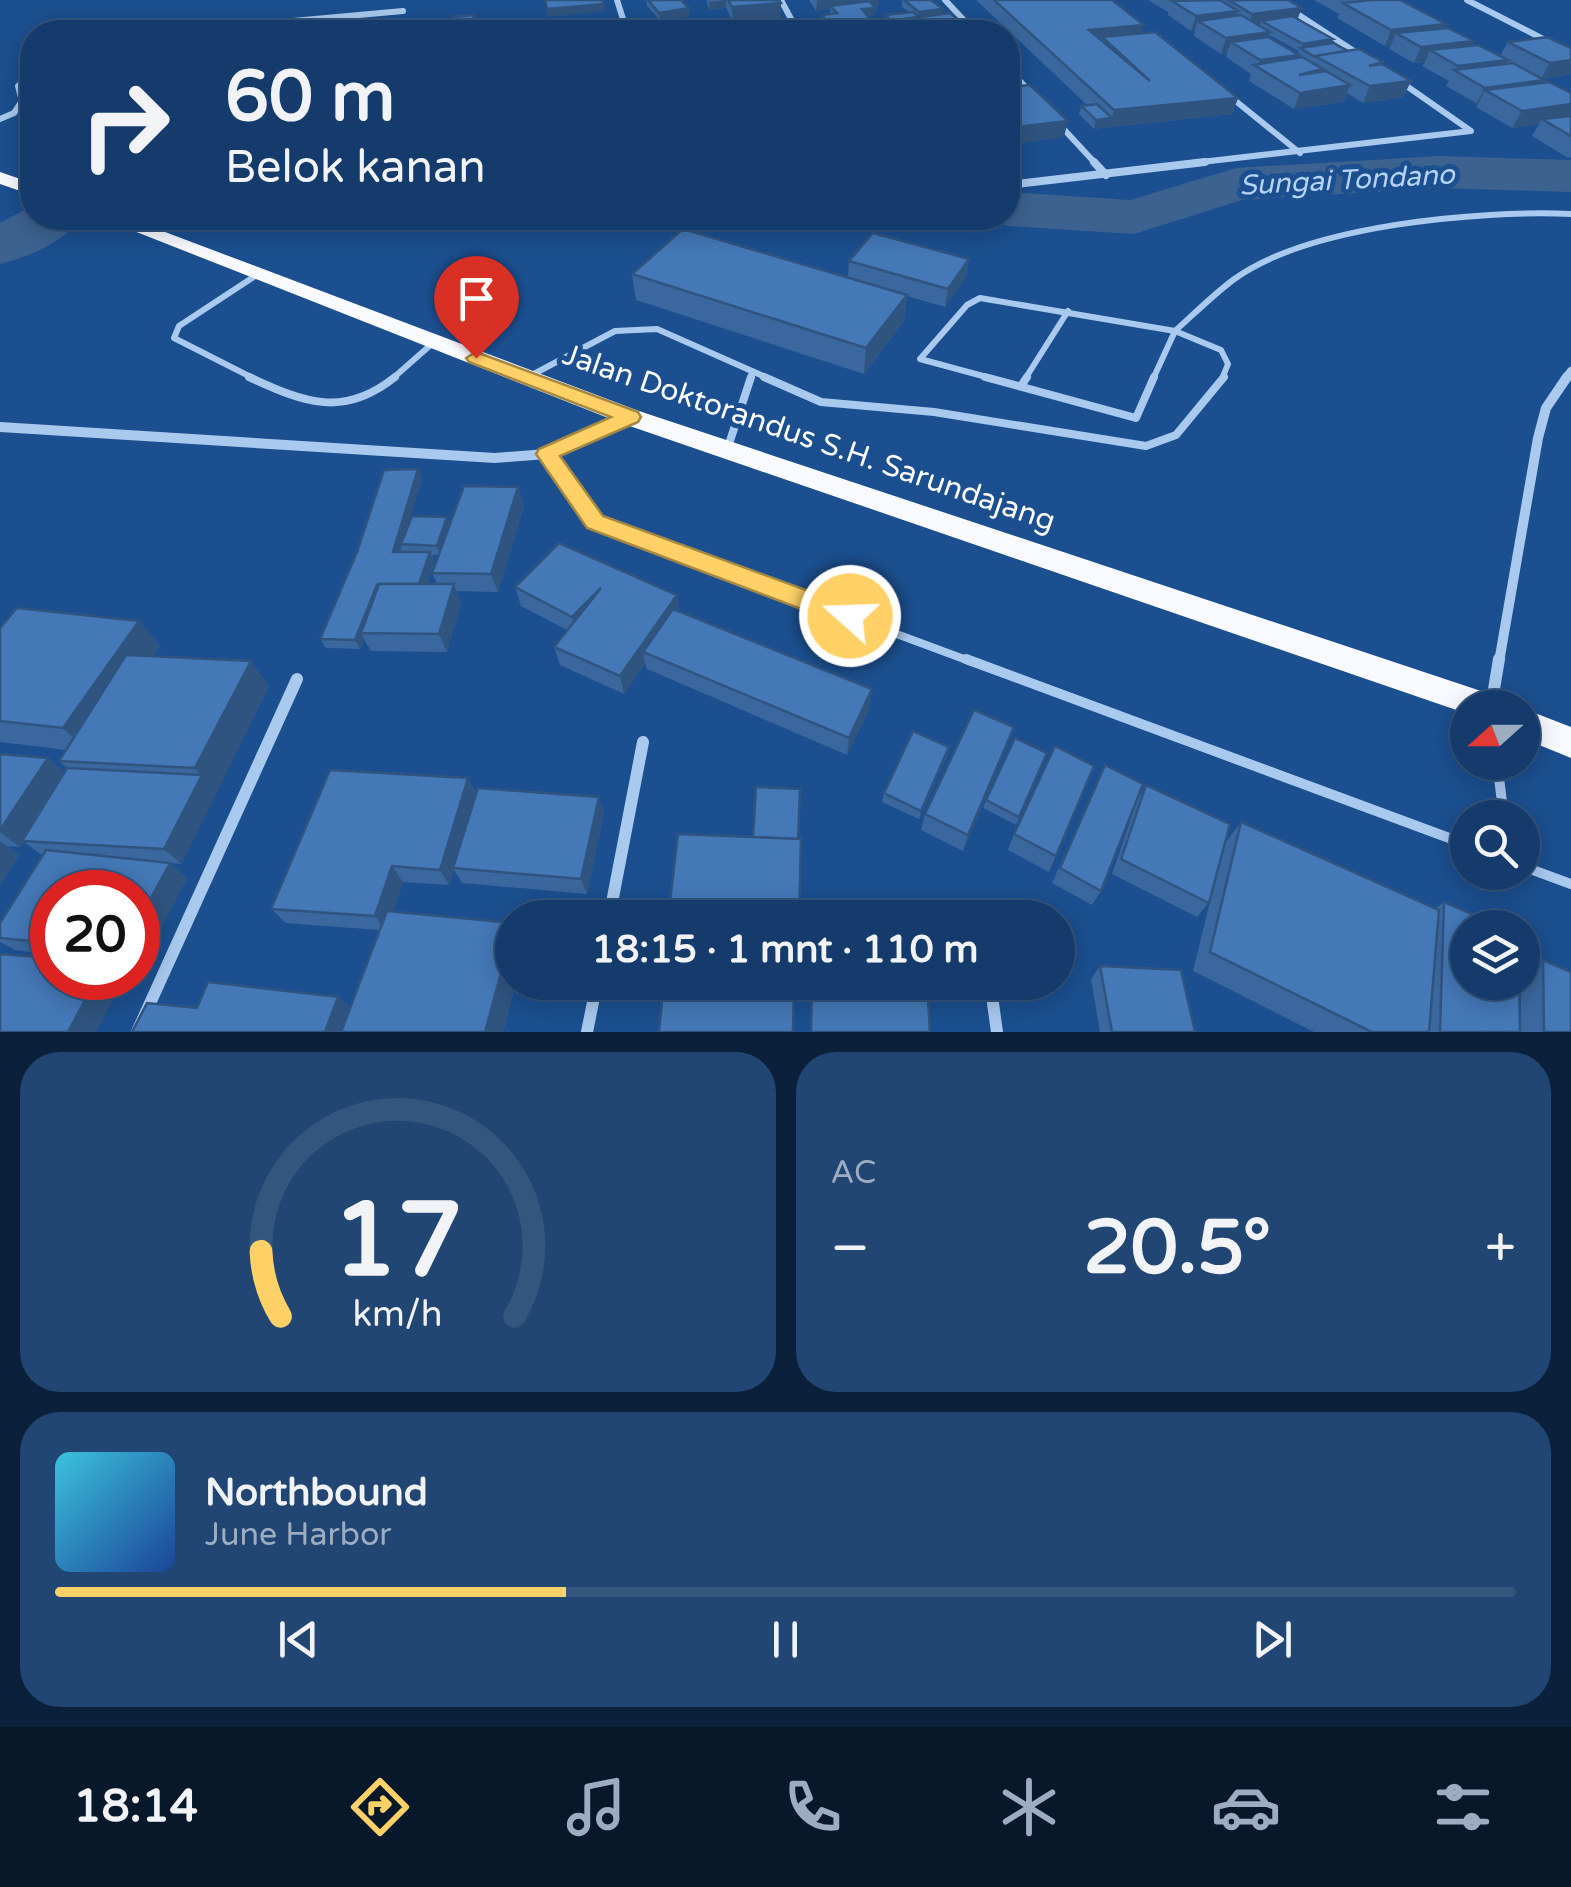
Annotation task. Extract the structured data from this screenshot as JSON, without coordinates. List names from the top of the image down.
{
  "streets": {
    "highway": ["Jalan Doktorandus S.H. Sarundajang"]
  },
  "water": ["Sungai Tondano"],
  "north": "left",
  "page": {
    "turn": ["60 m", "Belok kanan"],
    "limit": "20",
    "trip": "18:15 · 1 mnt · 110 m",
    "tile": "AC",
    "heat": ["−", "20.5°", "+"],
    "song": ["Northbound", "June Harbor"],
    "tabs": "18:14",
    "gauge": ["17", "km/h"]
  }
}
